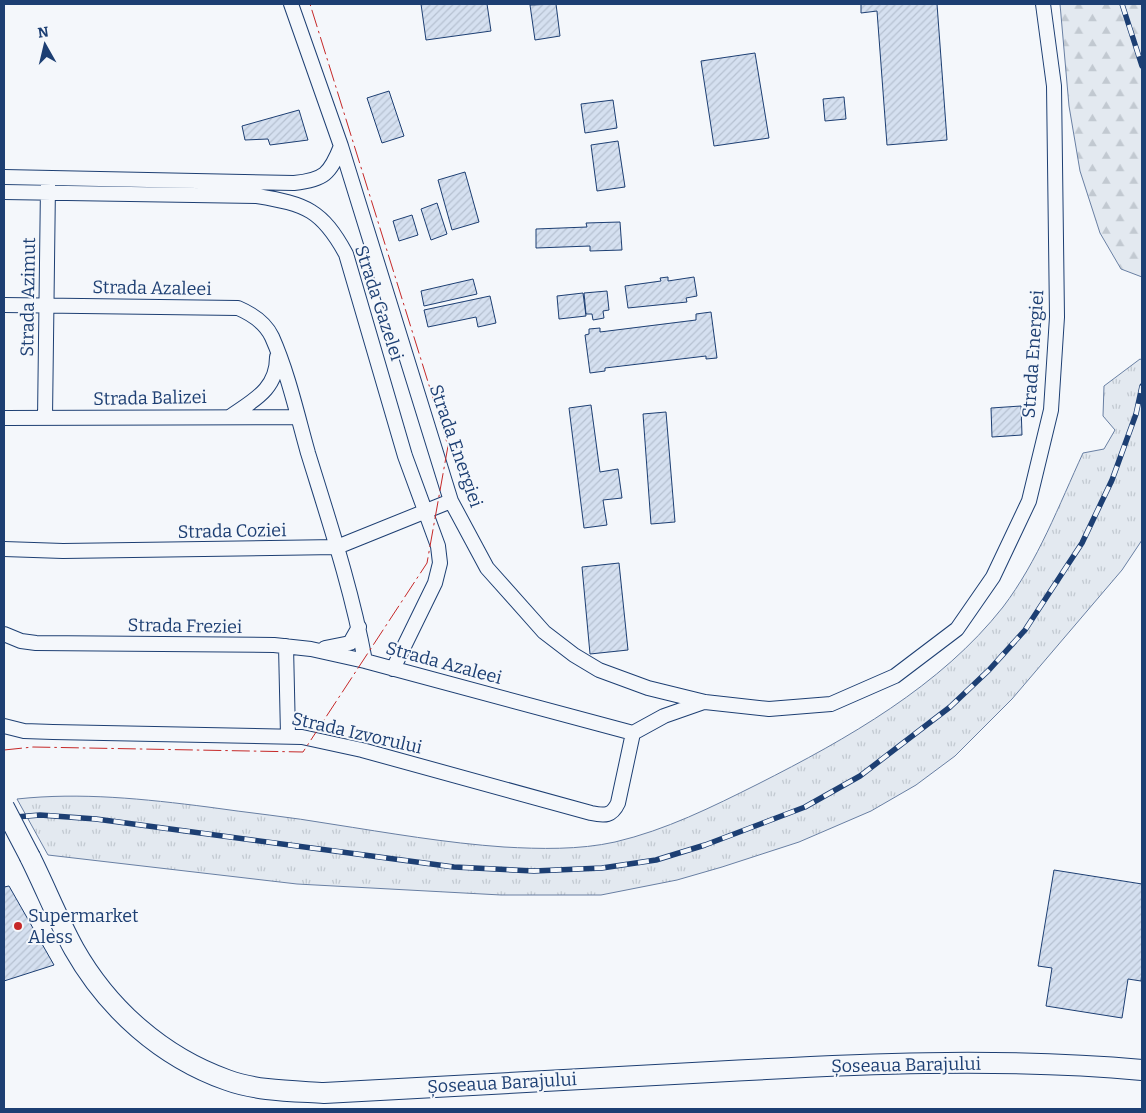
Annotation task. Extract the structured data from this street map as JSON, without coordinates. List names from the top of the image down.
{
  "streets": {
    "highway": ["Șoseaua Barajului"],
    "street": [
      "Strada Azaleei",
      "Strada Azimut",
      "Strada Gazelei",
      "Strada Energiei",
      "Strada Balizei",
      "Strada Coziei",
      "Strada Freziei",
      "Strada Izvorului"
    ]
  },
  "crossings": [
    ["Strada Azaleei", "Strada Azimut"],
    ["Strada Azaleei", "Strada Gazelei"],
    ["Strada Azaleei", "Strada Balizei"],
    ["Strada Azaleei", "Strada Coziei"],
    ["Strada Azaleei", "Strada Freziei"],
    ["Strada Azaleei", "Strada Izvorului"],
    ["Strada Azimut", "Strada Gazelei"],
    ["Strada Azimut", "Strada Balizei"],
    ["Strada Gazelei", "Strada Coziei"],
    ["Strada Energiei", "Strada Coziei"]
  ],
  "places": ["Supermarket Aless"],
  "north": "top"
}
